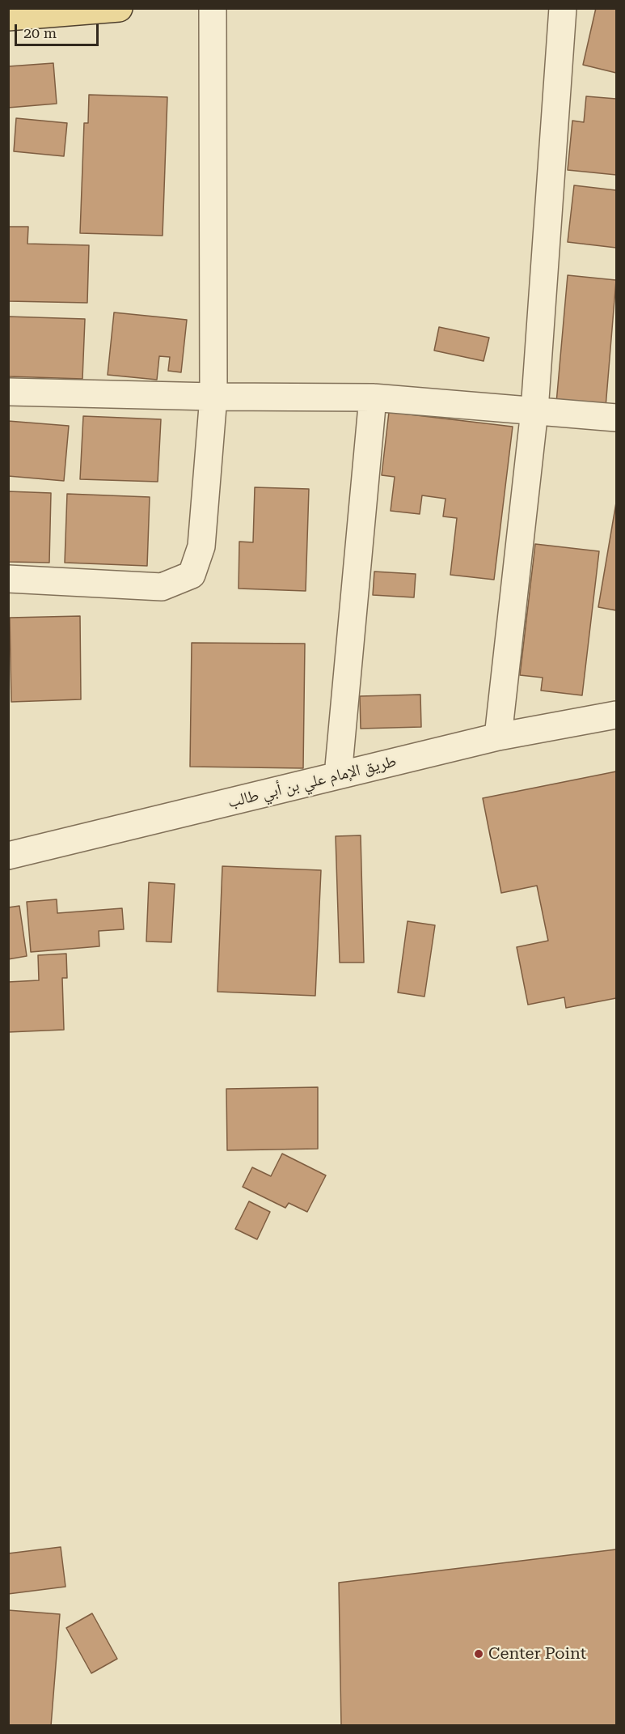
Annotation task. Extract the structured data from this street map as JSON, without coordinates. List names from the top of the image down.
{
  "streets": {
    "street": ["طريق الإمام علي بن أبي طالب"]
  },
  "places": ["Center Point"],
  "scale_bar": "20 m"
}
